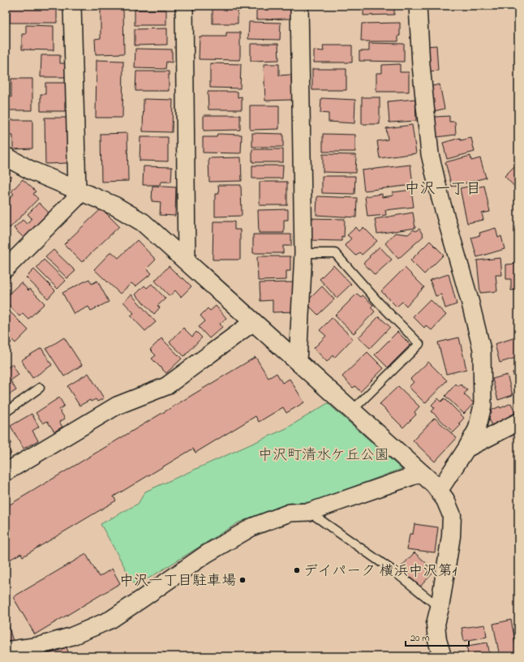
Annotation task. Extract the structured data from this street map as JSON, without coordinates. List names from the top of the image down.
{
  "districts": ["中沢一丁目"],
  "parks": ["中沢町清水ケ丘公園"],
  "places": ["デイパーク 横浜中沢第1", "中沢一丁目駐車場"],
  "scale_bar": "20 m"
}
